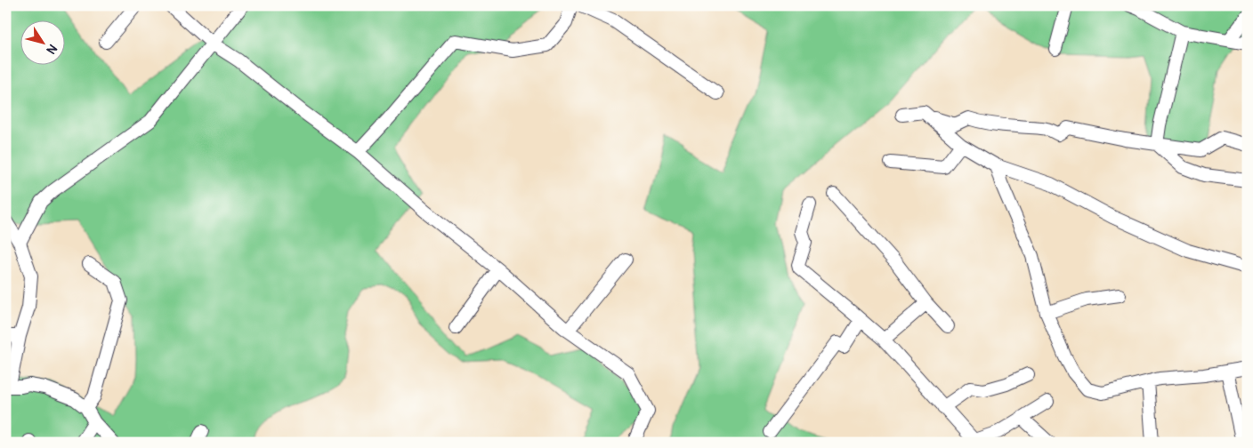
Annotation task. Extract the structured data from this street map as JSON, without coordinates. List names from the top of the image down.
{
  "north": "bottom right"
}
